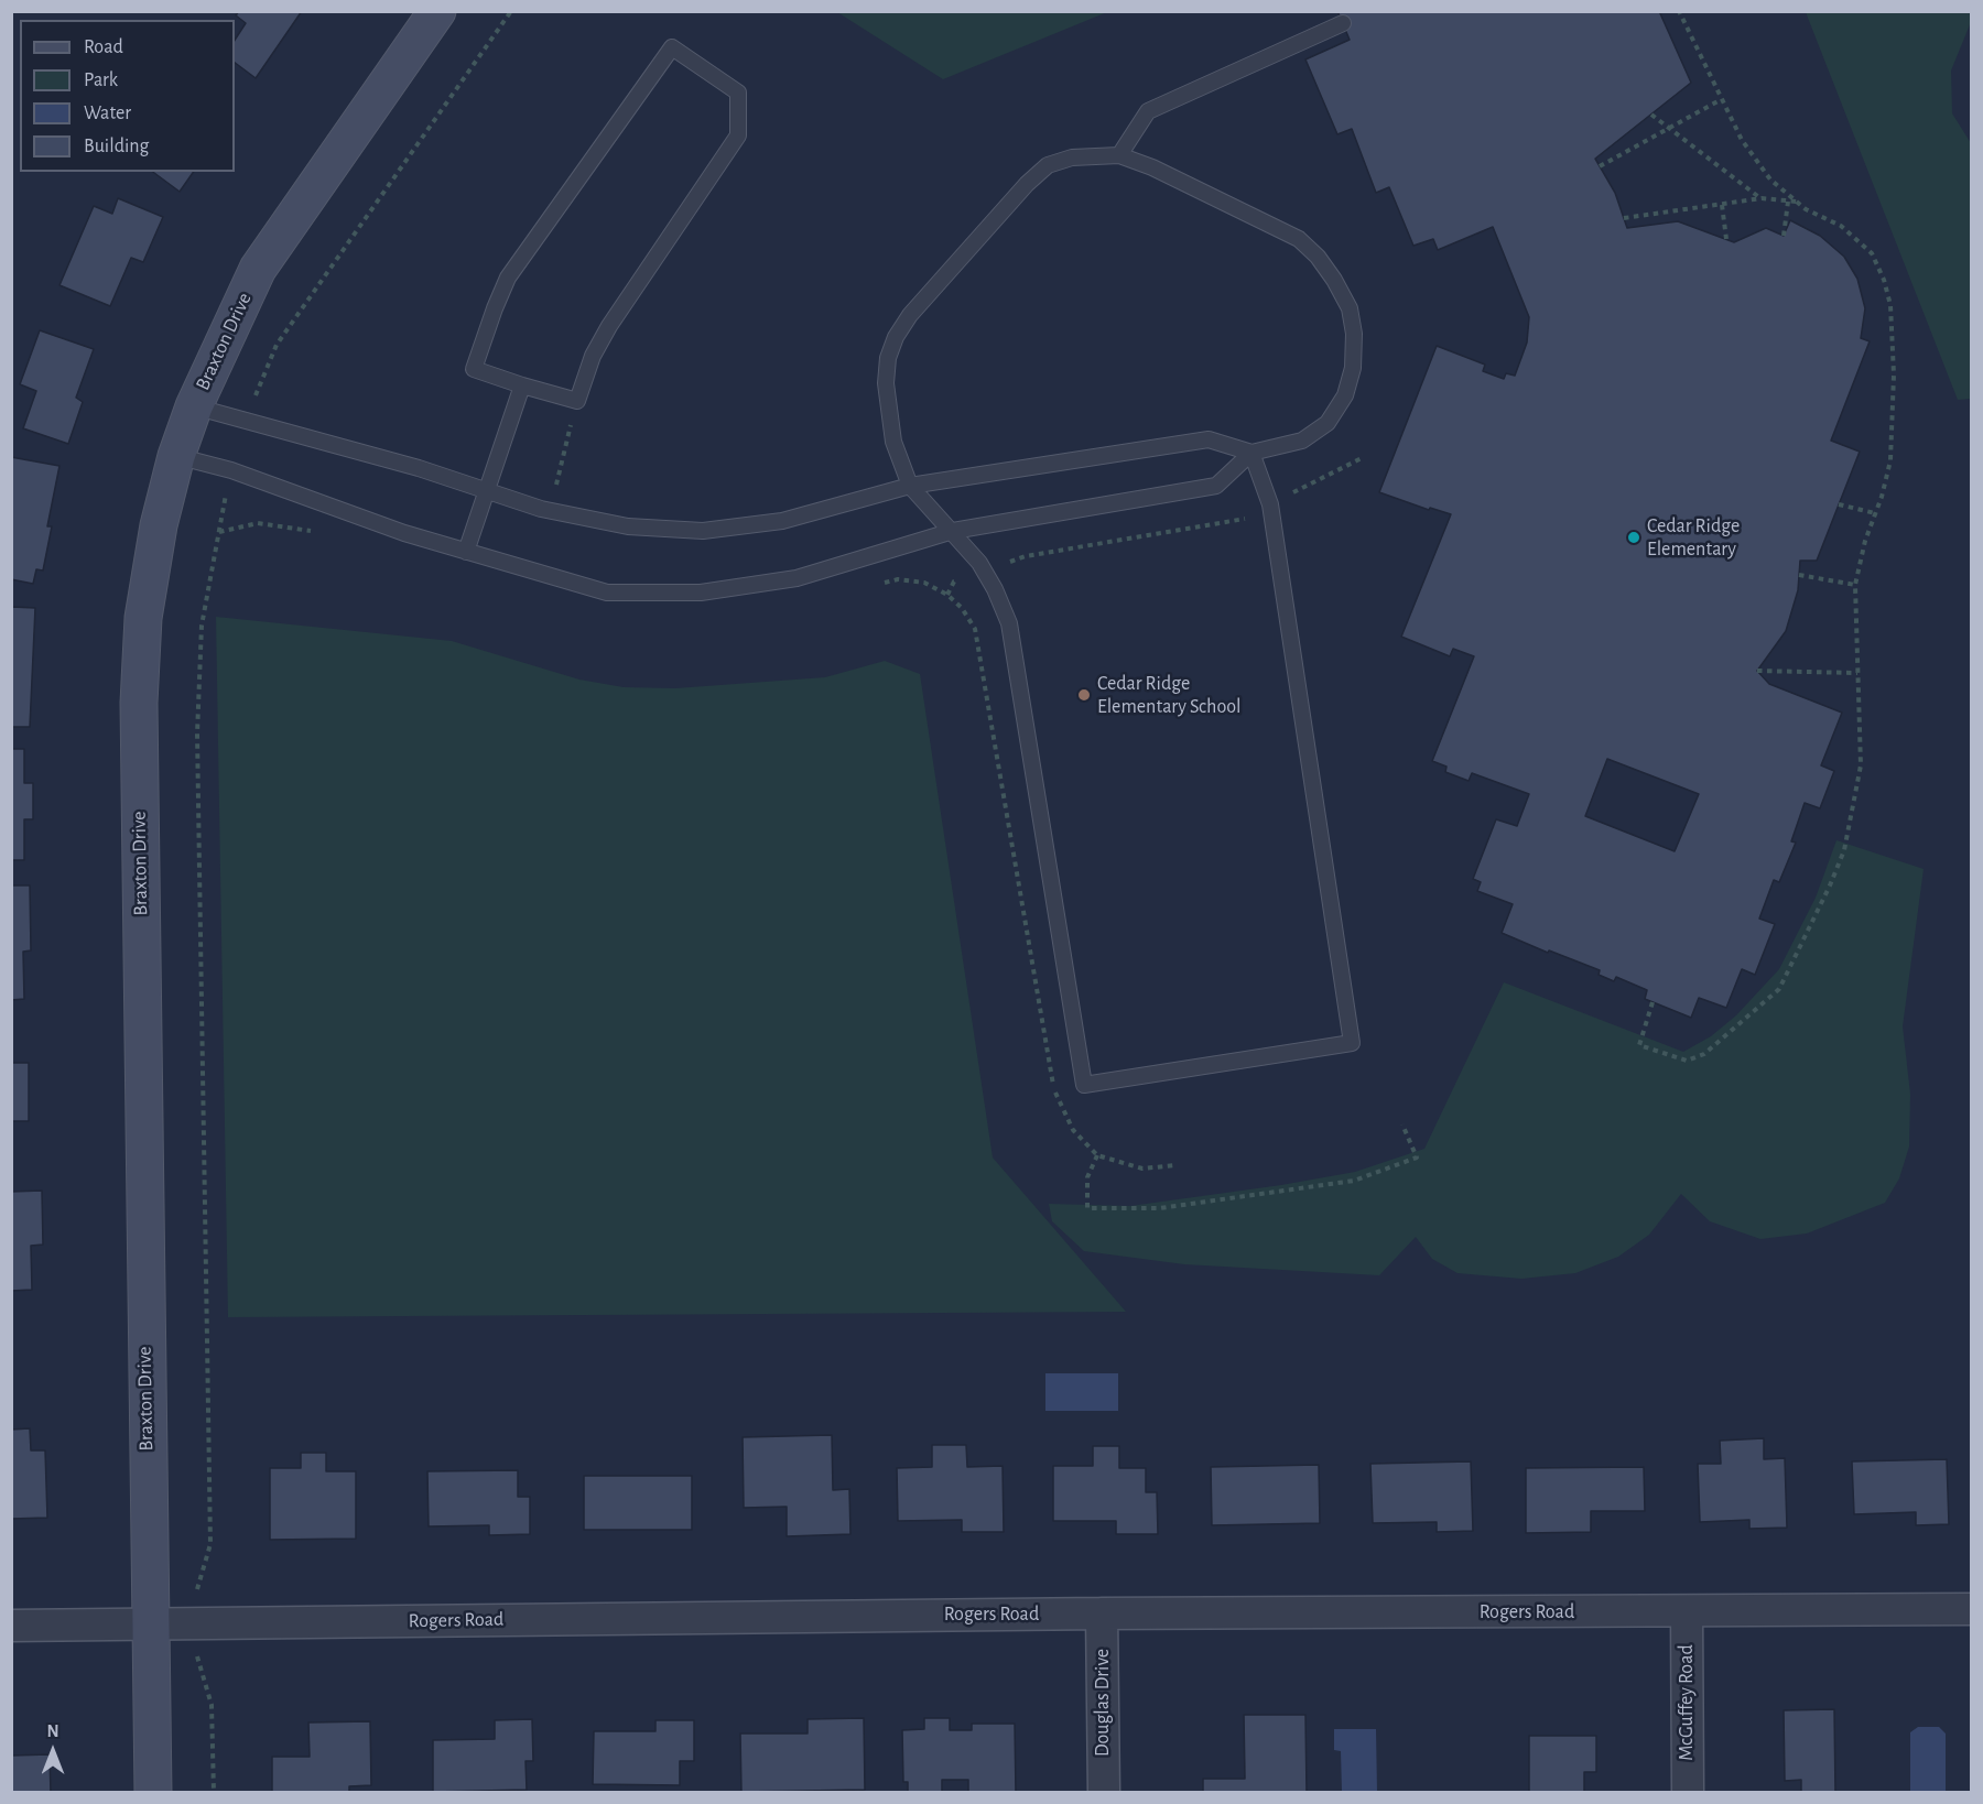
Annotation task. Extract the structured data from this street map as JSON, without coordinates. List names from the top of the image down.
{
  "streets": {
    "street": [
      "Braxton Drive",
      "Rogers Road",
      "Douglas Drive",
      "McGuffey Road"
    ]
  },
  "crossings": [
    ["Braxton Drive", "Rogers Road"],
    ["Rogers Road", "Douglas Drive"],
    ["Rogers Road", "McGuffey Road"]
  ],
  "places": ["Cedar Ridge Elementary", "Cedar Ridge Elementary School"],
  "legend": [
    "Road",
    "Park",
    "Water",
    "Building"
  ],
  "north": "top"
}
